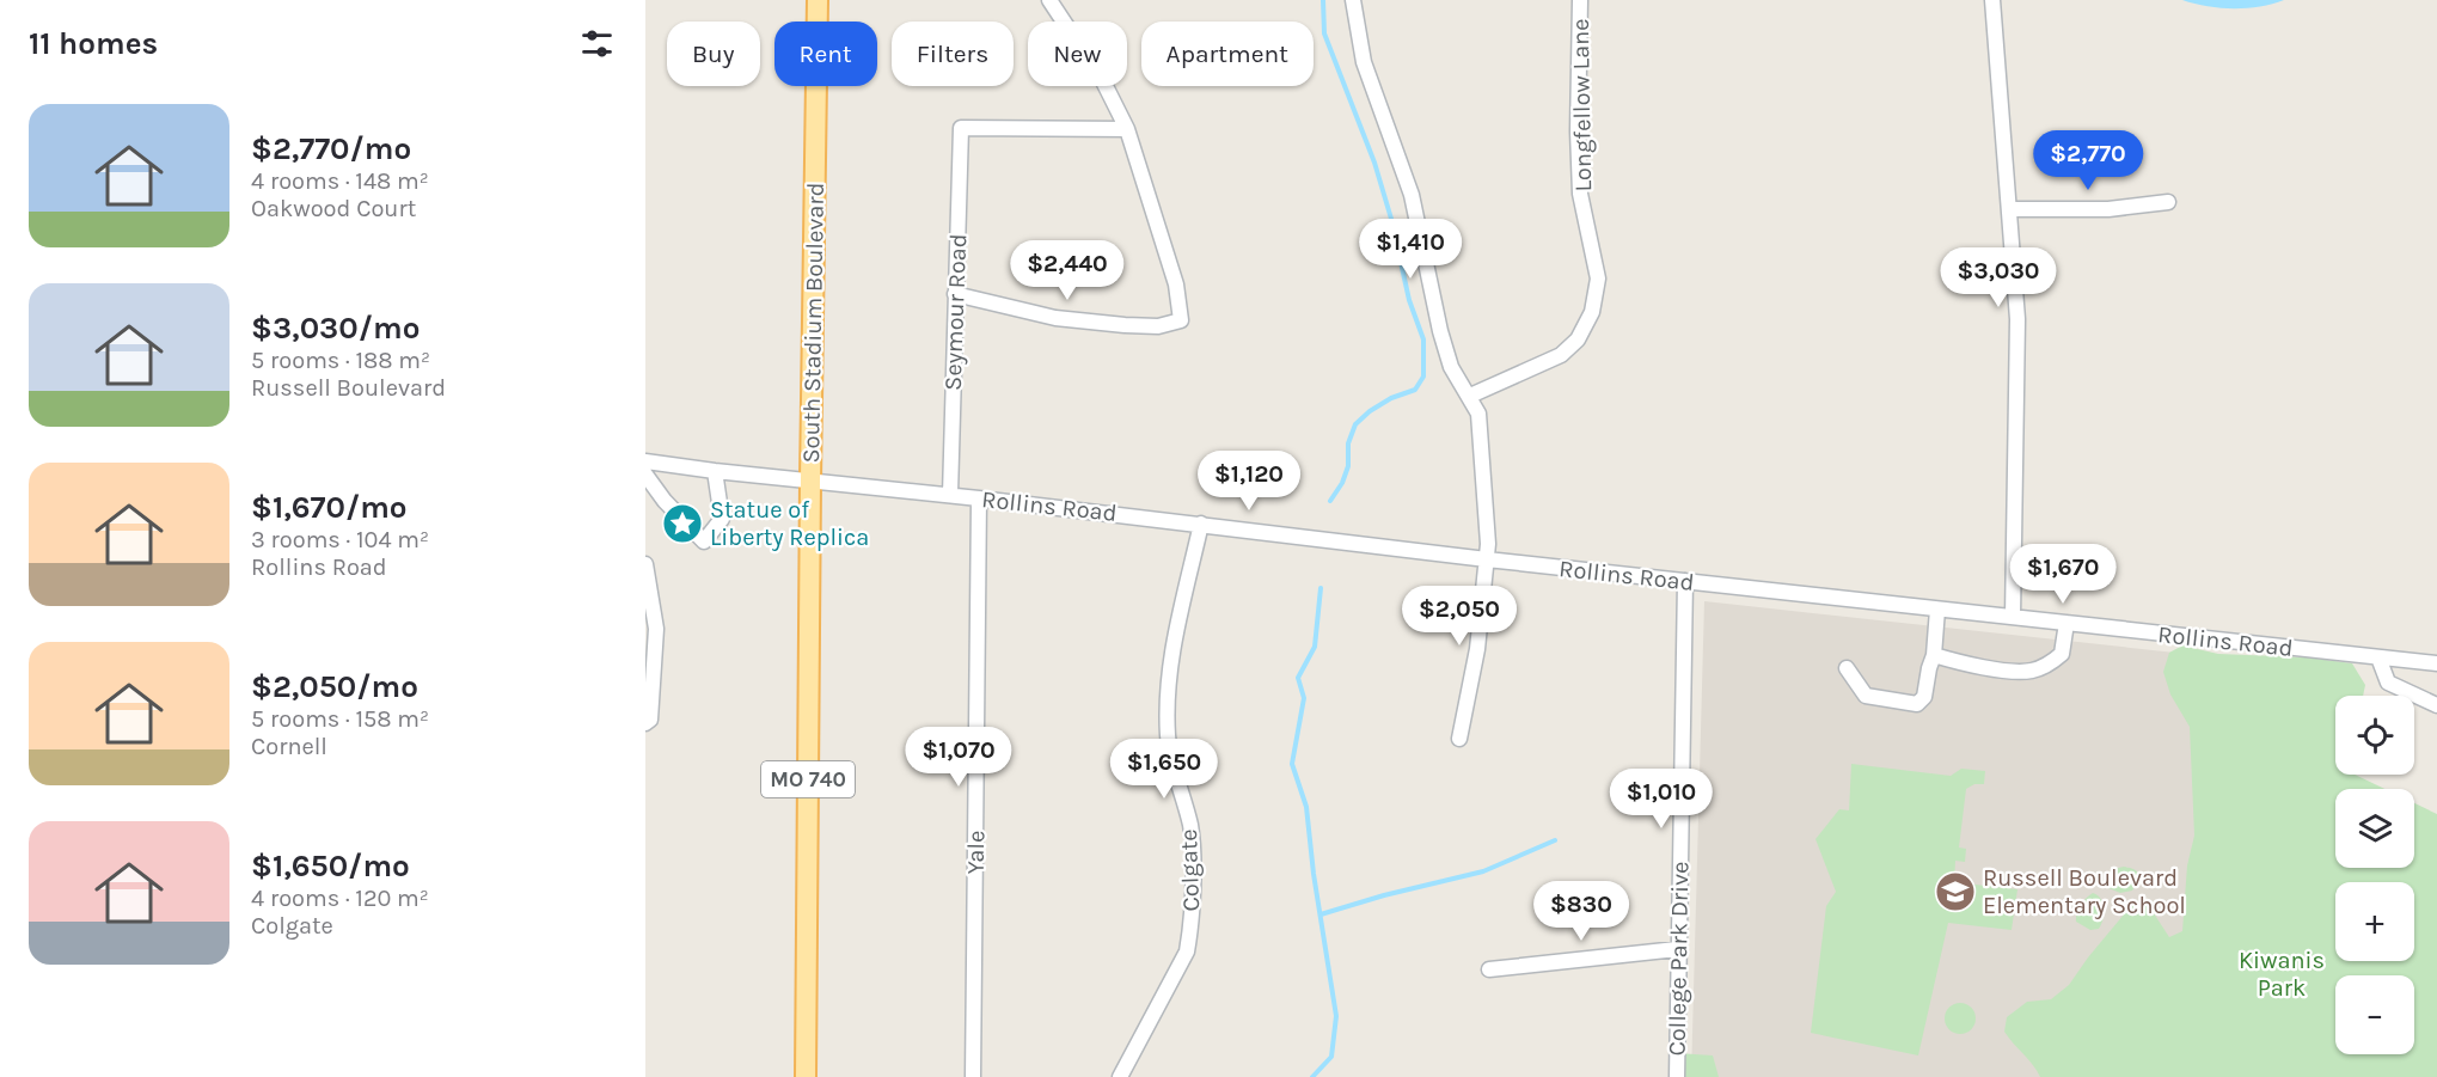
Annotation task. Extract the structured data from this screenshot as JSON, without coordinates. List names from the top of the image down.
{
  "streets": {
    "main road": ["South Stadium Boulevard", "MO 740"],
    "street": [
      "Longfellow Lane",
      "Seymour Road",
      "Rollins Road",
      "Yale",
      "Colgate",
      "College Park Drive"
    ]
  },
  "crossings": [
    ["Seymour Road", "Rollins Road"],
    ["South Stadium Boulevard", "Rollins Road"],
    ["Rollins Road", "Yale"],
    ["Rollins Road", "Colgate"],
    ["Rollins Road", "College Park Drive"]
  ],
  "parks": ["Kiwanis Park"],
  "places": {
    "place": ["Statue of Liberty Replica"],
    "school or university": ["Russell Boulevard Elementary School"]
  },
  "page": {
    "heading": "11 homes",
    "chip": [
      "Buy",
      "Rent",
      "Filters",
      "New",
      "Apartment"
    ],
    "list": [
      {
        "name": "$2,770/mo",
        "note": "4 rooms · 148 m² · Oakwood Court"
      },
      {
        "name": "$3,030/mo",
        "note": "5 rooms · 188 m² · Russell Boulevard"
      },
      {
        "name": "$1,670/mo",
        "note": "3 rooms · 104 m² · Rollins Road"
      },
      {
        "name": "$2,050/mo",
        "note": "5 rooms · 158 m² · Cornell"
      },
      {
        "name": "$1,650/mo",
        "note": "4 rooms · 120 m² · Colgate"
      }
    ],
    "price": [
      "$2,770",
      "$1,410",
      "$2,440",
      "$3,030",
      "$1,120",
      "$1,670",
      "$2,050",
      "$1,070",
      "$1,650",
      "$1,010",
      "$830"
    ],
    "map_buttons": ["+", "−"]
  }
}
